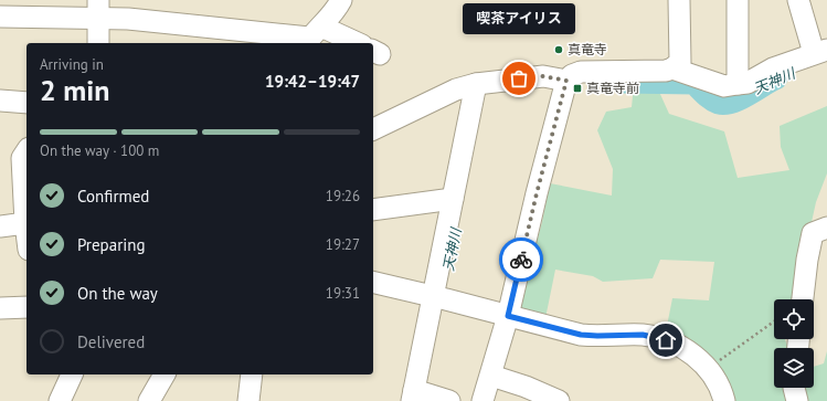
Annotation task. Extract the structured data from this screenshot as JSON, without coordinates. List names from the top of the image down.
{
  "water": ["天神川"],
  "places": {
    "other": ["真竜寺", "喫茶アイリス"],
    "transit": ["真竜寺前"]
  },
  "page": {
    "bubble": "喫茶アイリス",
    "heading": ["2 min", "Arriving in", "19:42–19:47"],
    "bar": "On the way · 100 m",
    "list": [
      ["Confirmed", "19:26"],
      ["Preparing", "19:27"],
      ["On the way", "19:31"],
      "Delivered"
    ]
  }
}
